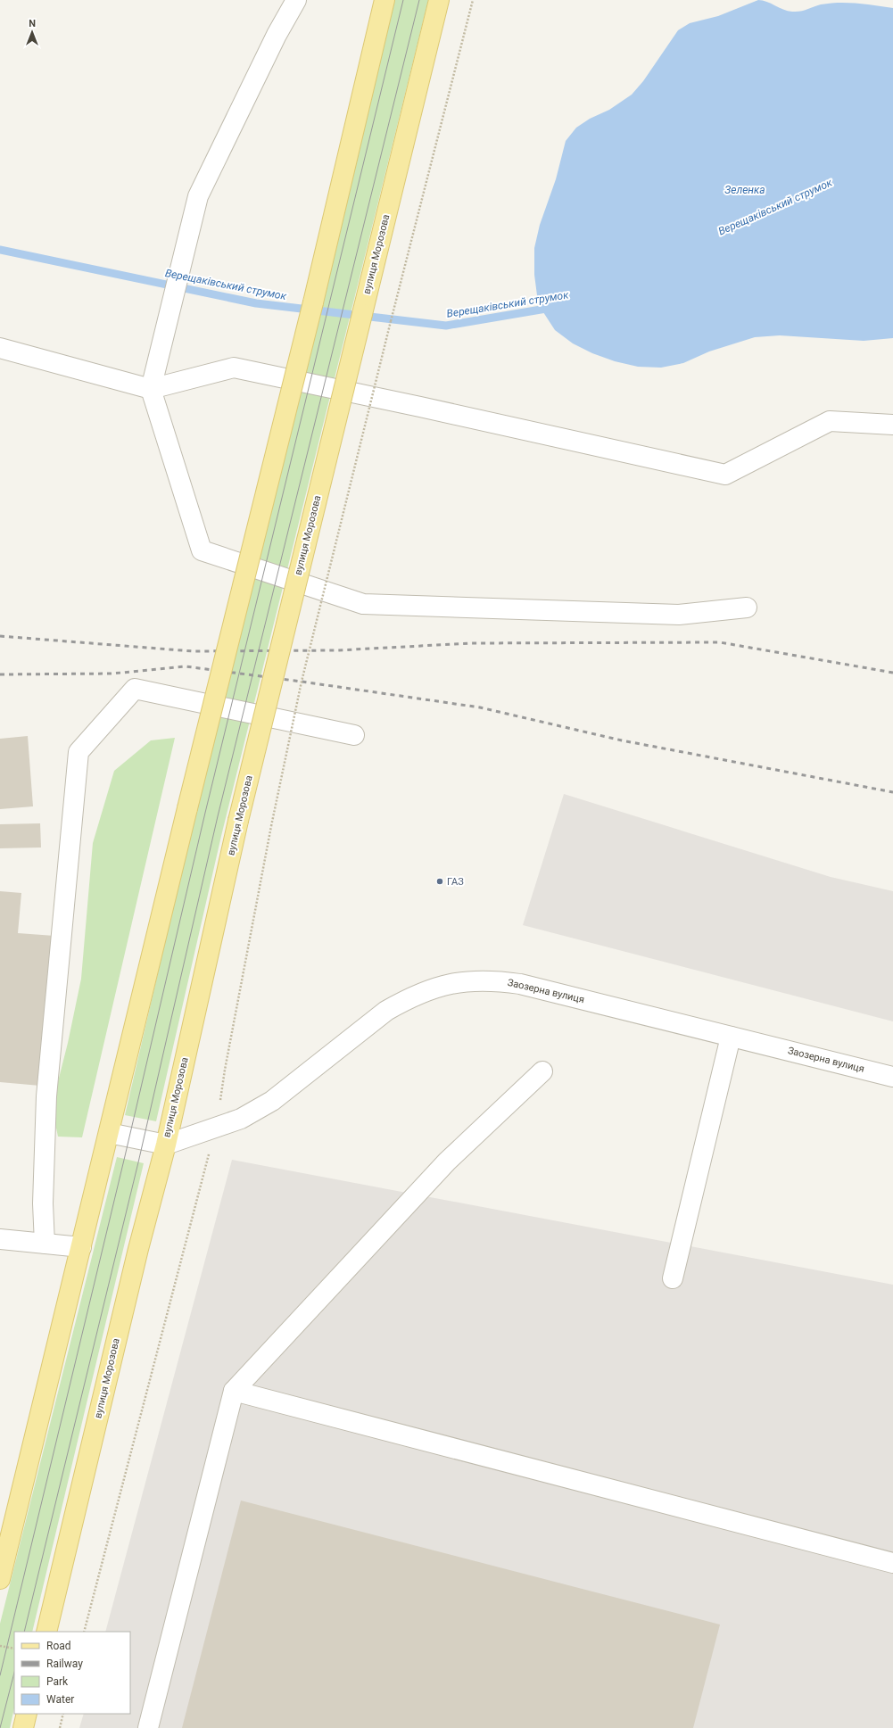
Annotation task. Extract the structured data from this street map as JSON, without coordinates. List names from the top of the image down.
{
  "streets": {
    "main road": ["вулиця Морозова"],
    "street": ["Заозерна вулиця"]
  },
  "crossings": [
    ["вулиця Морозова", "Заозерна вулиця"]
  ],
  "water": ["Зеленка", "Верещаківський струмок"],
  "places": ["ГАЗ"],
  "legend": [
    "Road",
    "Railway",
    "Park",
    "Water"
  ],
  "north": "top"
}
